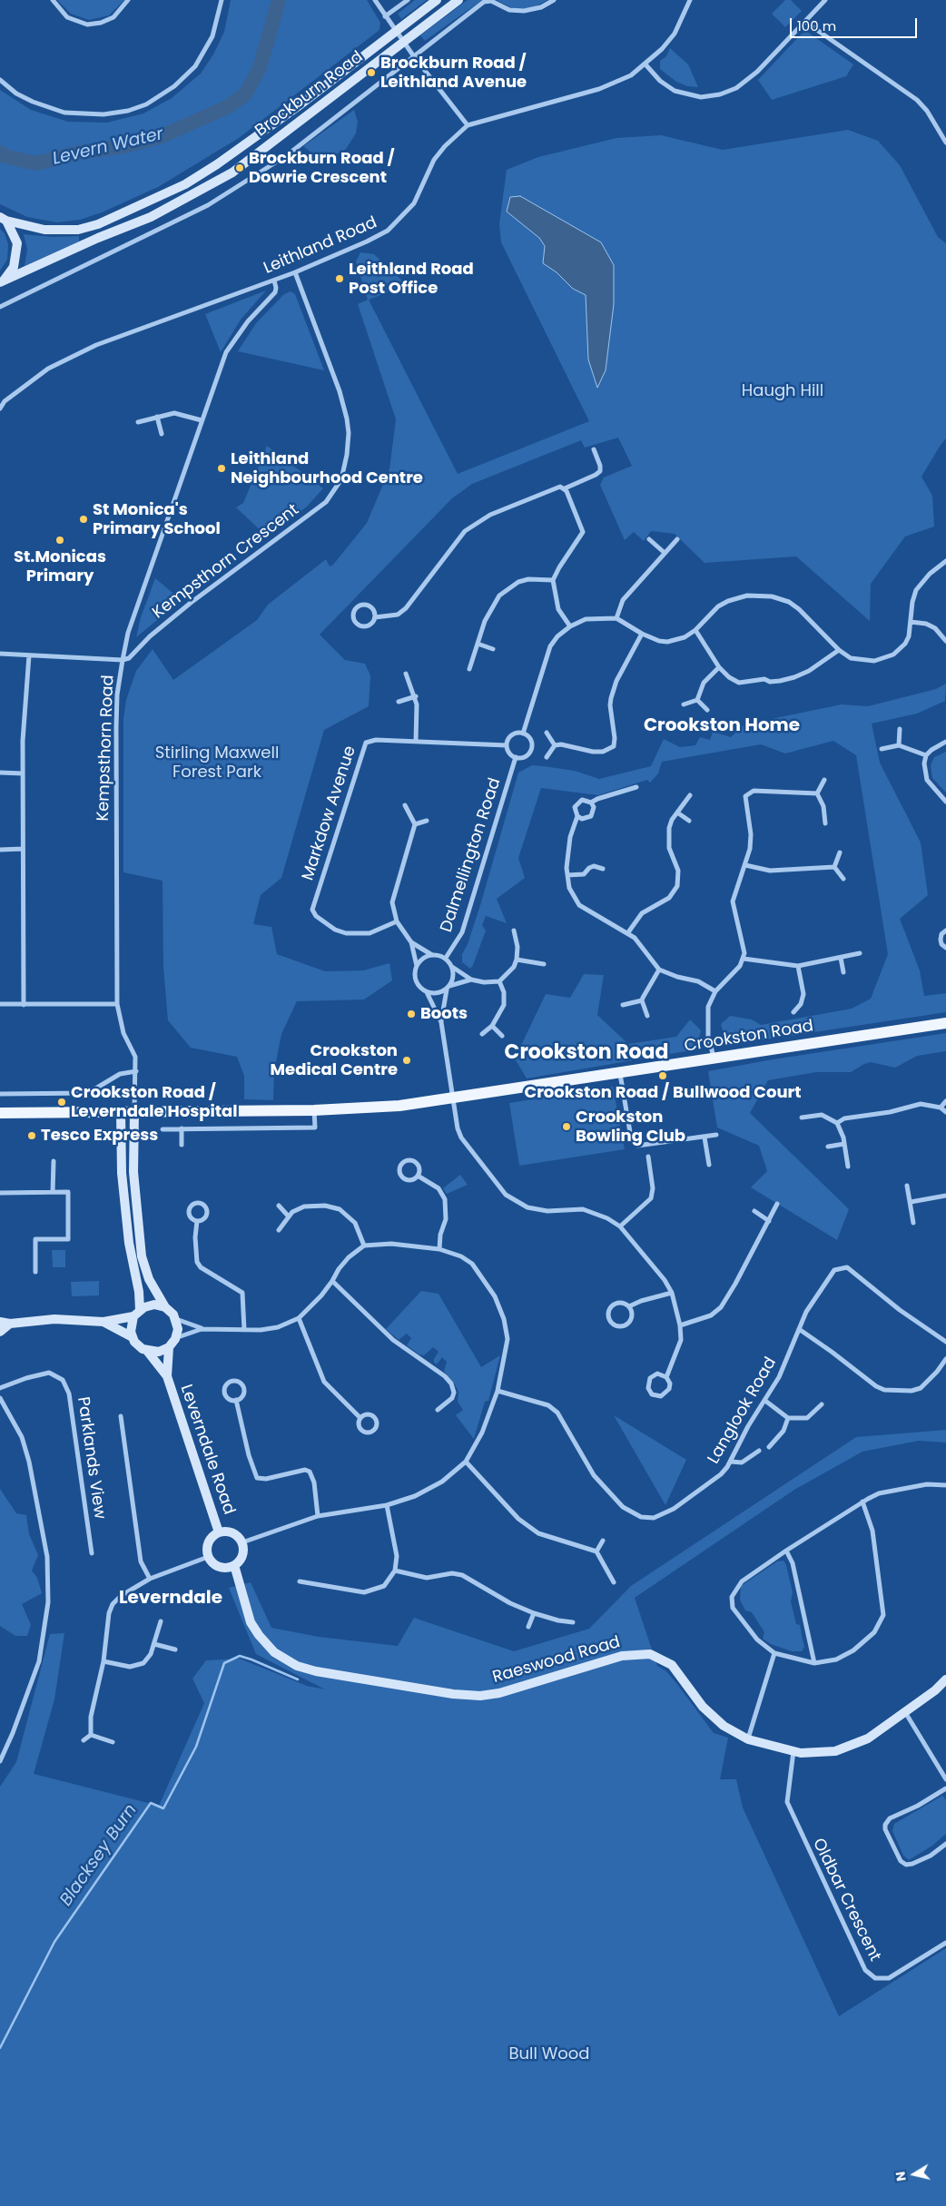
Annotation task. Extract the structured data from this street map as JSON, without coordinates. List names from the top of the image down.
{
  "streets": {
    "main road": ["Crookston Road"],
    "street": [
      "Brockburn Road",
      "Leithland Road",
      "Kempsthorn Crescent",
      "Kempsthorn Road",
      "Markdow Avenue",
      "Dalmellington Road",
      "Langlook Road",
      "Leverndale Road",
      "Parklands View",
      "Raeswood Road",
      "Oldbar Crescent"
    ]
  },
  "crossings": [
    ["Leithland Road", "Kempsthorn Crescent"],
    ["Leithland Road", "Kempsthorn Road"],
    ["Kempsthorn Crescent", "Kempsthorn Road"],
    ["Kempsthorn Road", "Crookston Road"],
    ["Markdow Avenue", "Dalmellington Road"],
    ["Leverndale Road", "Raeswood Road"],
    ["Raeswood Road", "Oldbar Crescent"]
  ],
  "districts": ["Crookston Home", "Crookston Road", "Leverndale"],
  "water": ["Levern Water", "Blacksey Burn"],
  "parks": ["Haugh Hill", "Stirling Maxwell Forest Park", "Bull Wood"],
  "places": [
    "Brockburn Road / Leithland Avenue",
    "Brockburn Road / Dowrie Crescent",
    "Leithland Road Post Office",
    "Leithland Neighbourhood Centre",
    "St Monica's Primary School",
    "St.Monicas Primary",
    "Boots",
    "Crookston Medical Centre",
    "Crookston Road / Bullwood Court",
    "Crookston Road / Leverndale Hospital",
    "Crookston Bowling Club",
    "Tesco Express"
  ],
  "scale_bar": "100 m",
  "north": "left"
}
